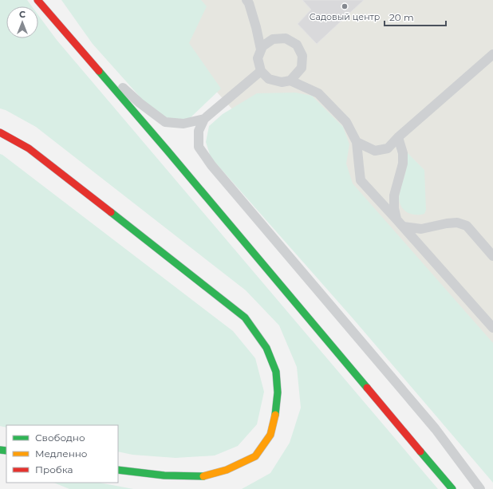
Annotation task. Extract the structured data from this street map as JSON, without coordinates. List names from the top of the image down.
{
  "places": ["Садовый центр"],
  "legend": ["Свободно", "Медленно", "Пробка"],
  "scale_bar": "20 m",
  "north": "top"
}
